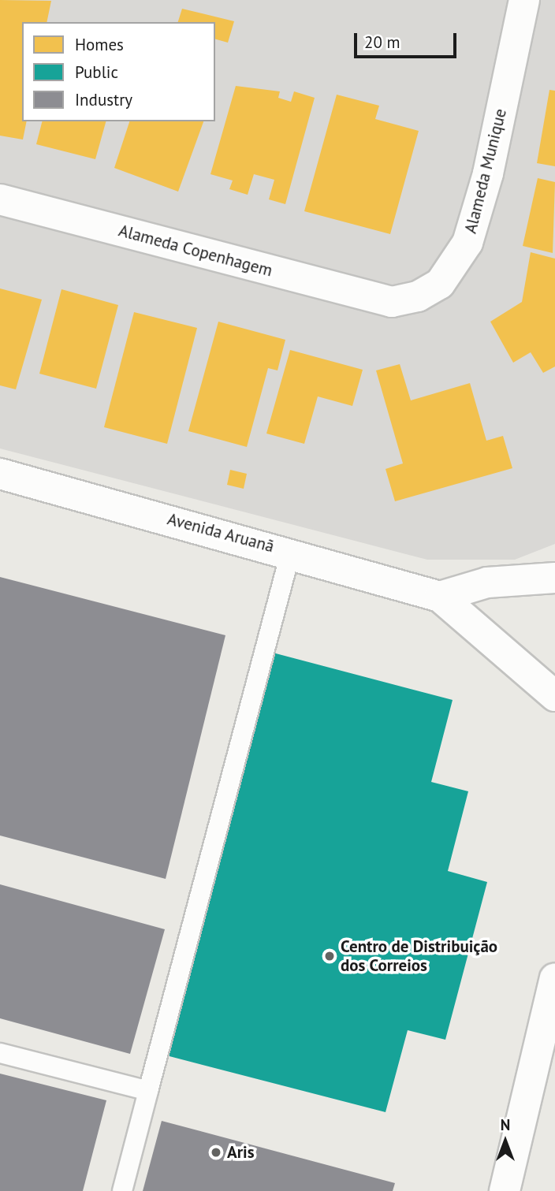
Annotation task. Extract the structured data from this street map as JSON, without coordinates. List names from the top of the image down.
{
  "streets": {
    "street": ["Alameda Munique", "Alameda Copenhagem", "Avenida Aruanã"]
  },
  "crossings": [
    ["Alameda Munique", "Alameda Copenhagem"]
  ],
  "places": ["Centro de Distribuição dos Correios", "Aris"],
  "legend": ["Homes", "Public", "Industry"],
  "scale_bar": "20 m",
  "north": "top"
}
